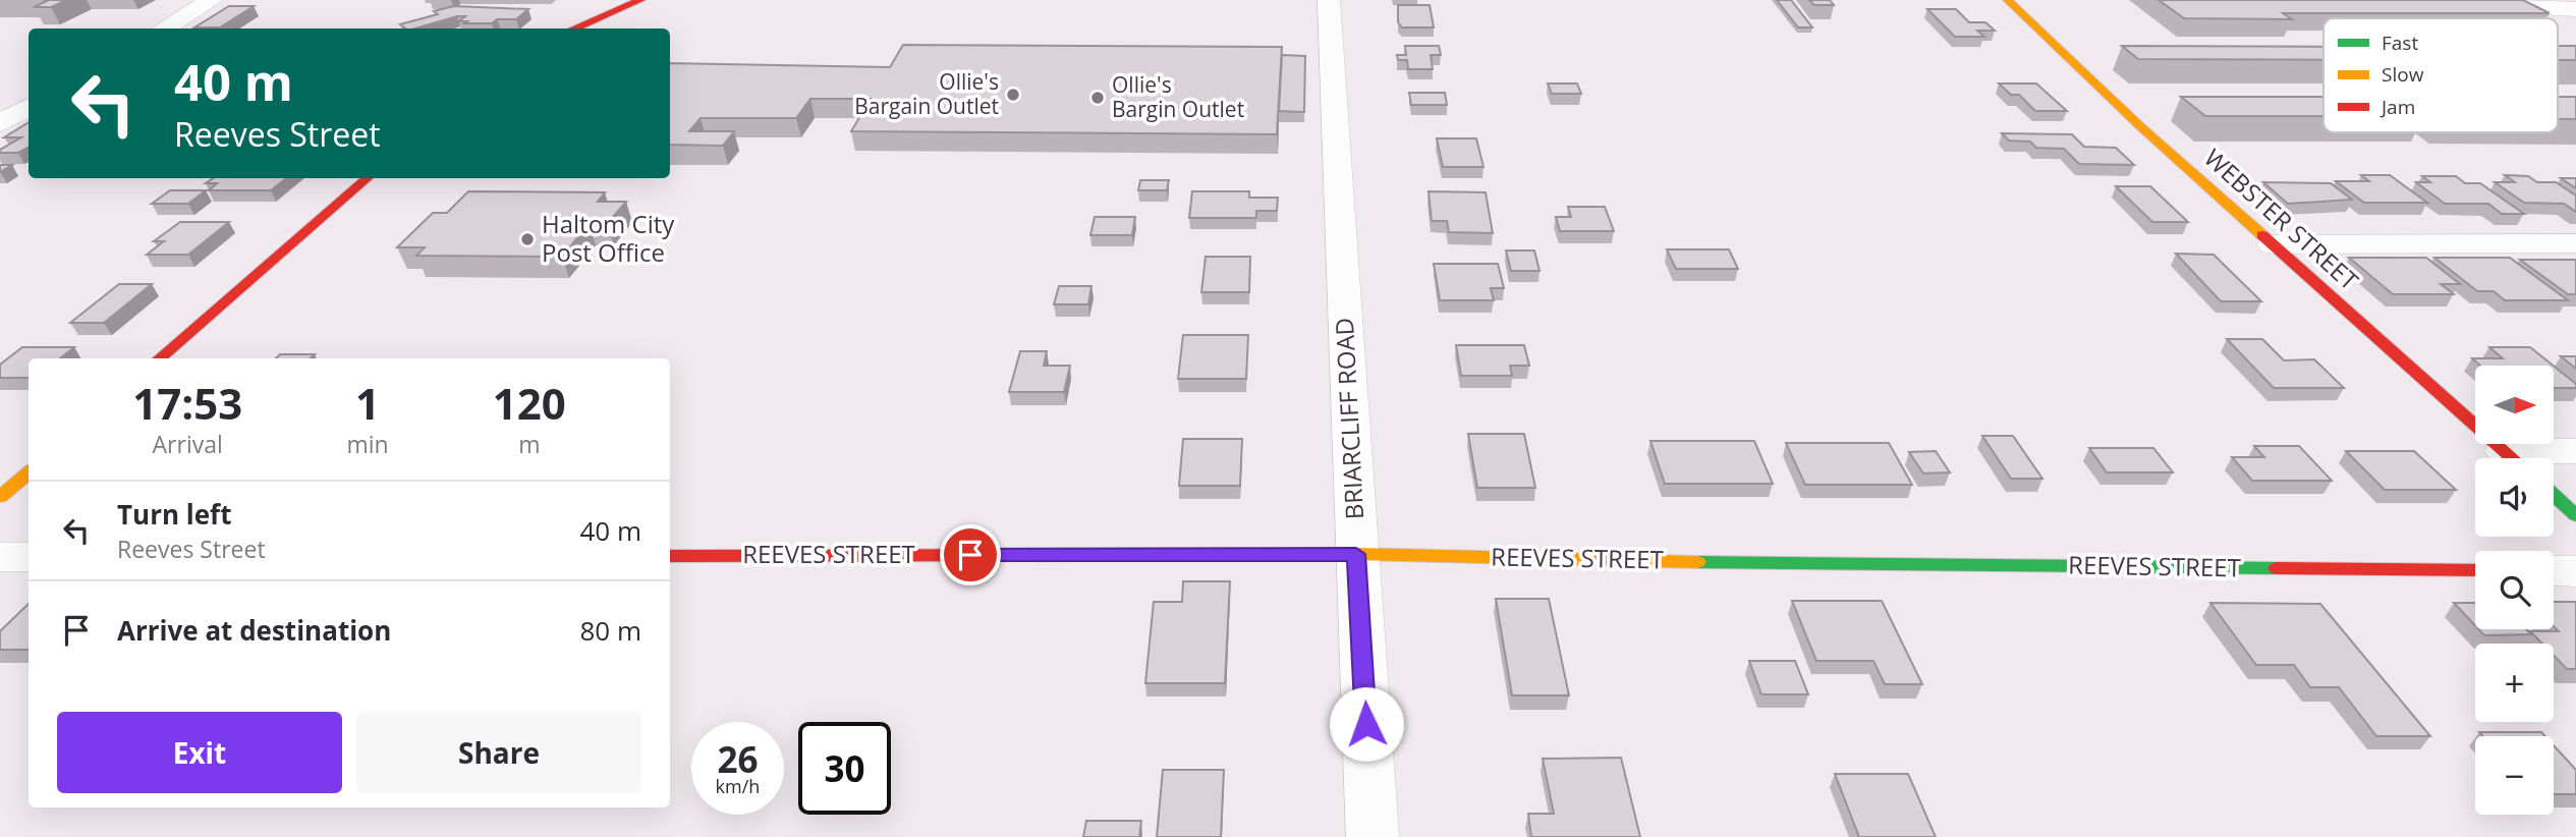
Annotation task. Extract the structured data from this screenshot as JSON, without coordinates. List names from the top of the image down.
{
  "streets": {
    "street": ["WEBSTER STREET", "BRIARCLIFF ROAD", "REEVES STREET"]
  },
  "crossings": [
    ["BRIARCLIFF ROAD", "REEVES STREET"]
  ],
  "places": ["Ollie's Bargain Outlet", "Ollie's Bargin Outlet", "Haltom City Post Office"],
  "legend": ["Fast", "Slow", "Jam"],
  "north": "right",
  "page": {
    "turn": ["40 m", "Reeves Street"],
    "eta": [
      "17:53",
      "Arrival",
      "1",
      "min",
      "120",
      "m"
    ],
    "map_buttons": ["+", "−"],
    "list": [
      {
        "name": "Turn left",
        "note": "Reeves Street",
        "value": "40 m"
      },
      {
        "name": "Arrive at destination",
        "value": "80 m"
      }
    ],
    "buttons": ["Exit", "Share"],
    "speed": "26 km/h",
    "limit": "30"
  }
}
